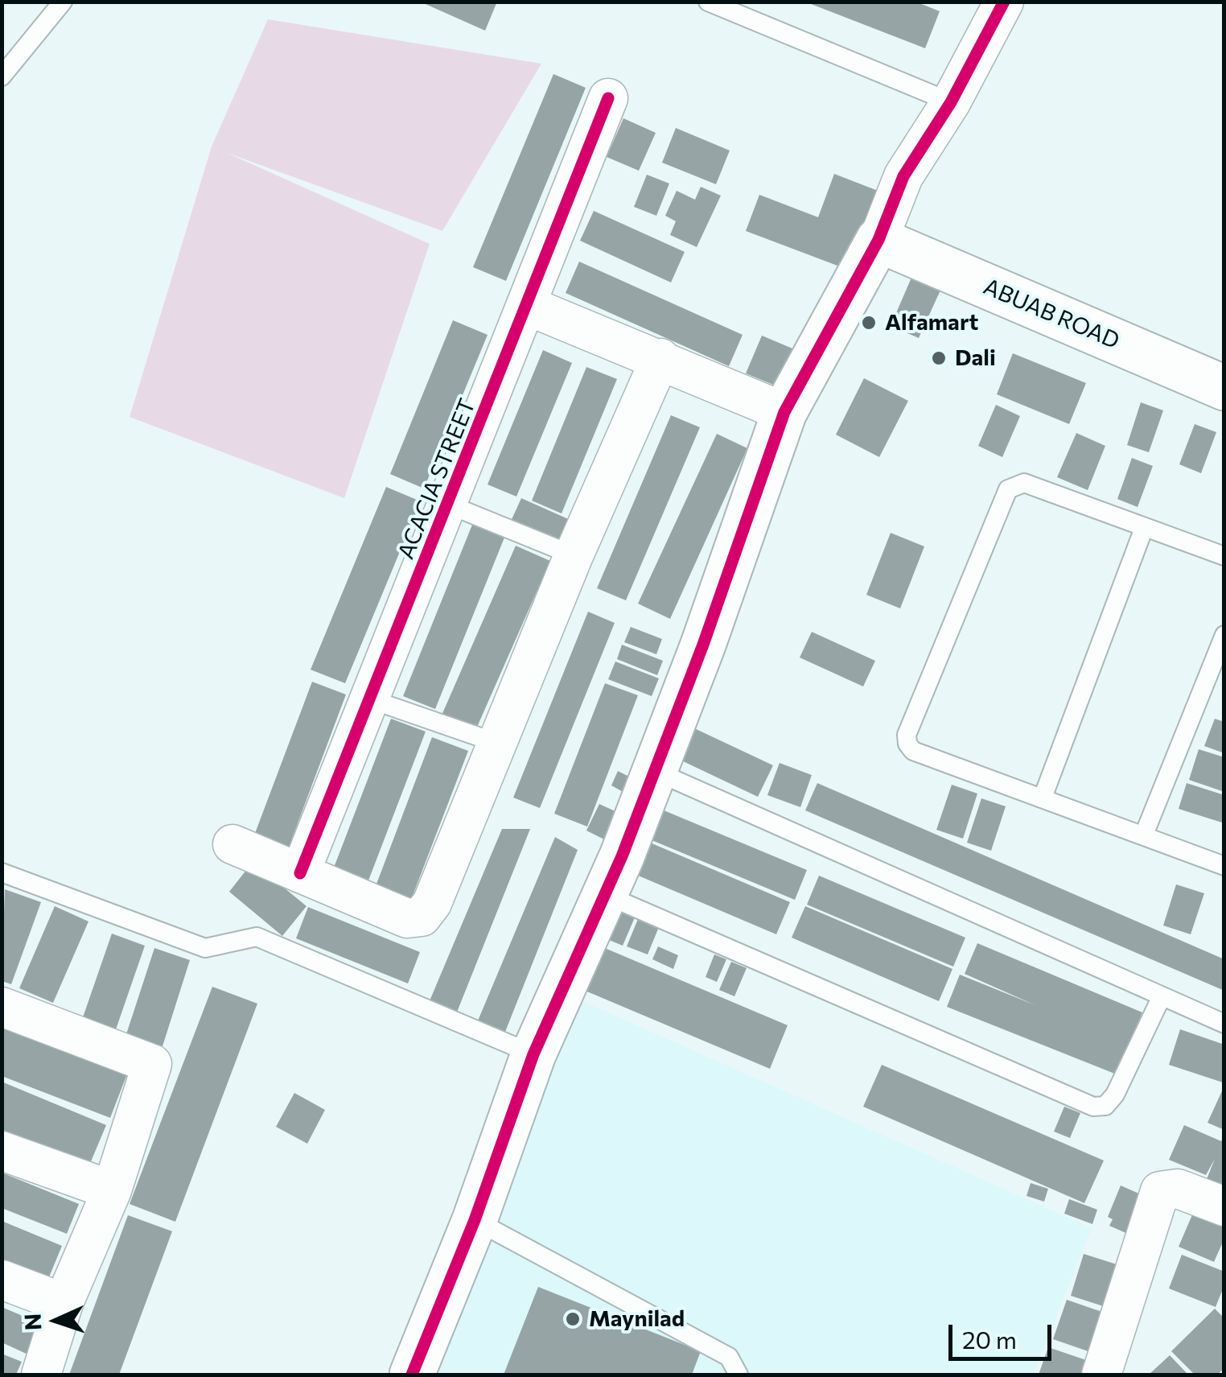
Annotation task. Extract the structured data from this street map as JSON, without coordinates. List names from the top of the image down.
{
  "streets": {
    "street": ["ABUAB ROAD", "ACACIA STREET"]
  },
  "places": ["Alfamart", "Dali", "Maynilad"],
  "scale_bar": "20 m",
  "north": "left"
}
